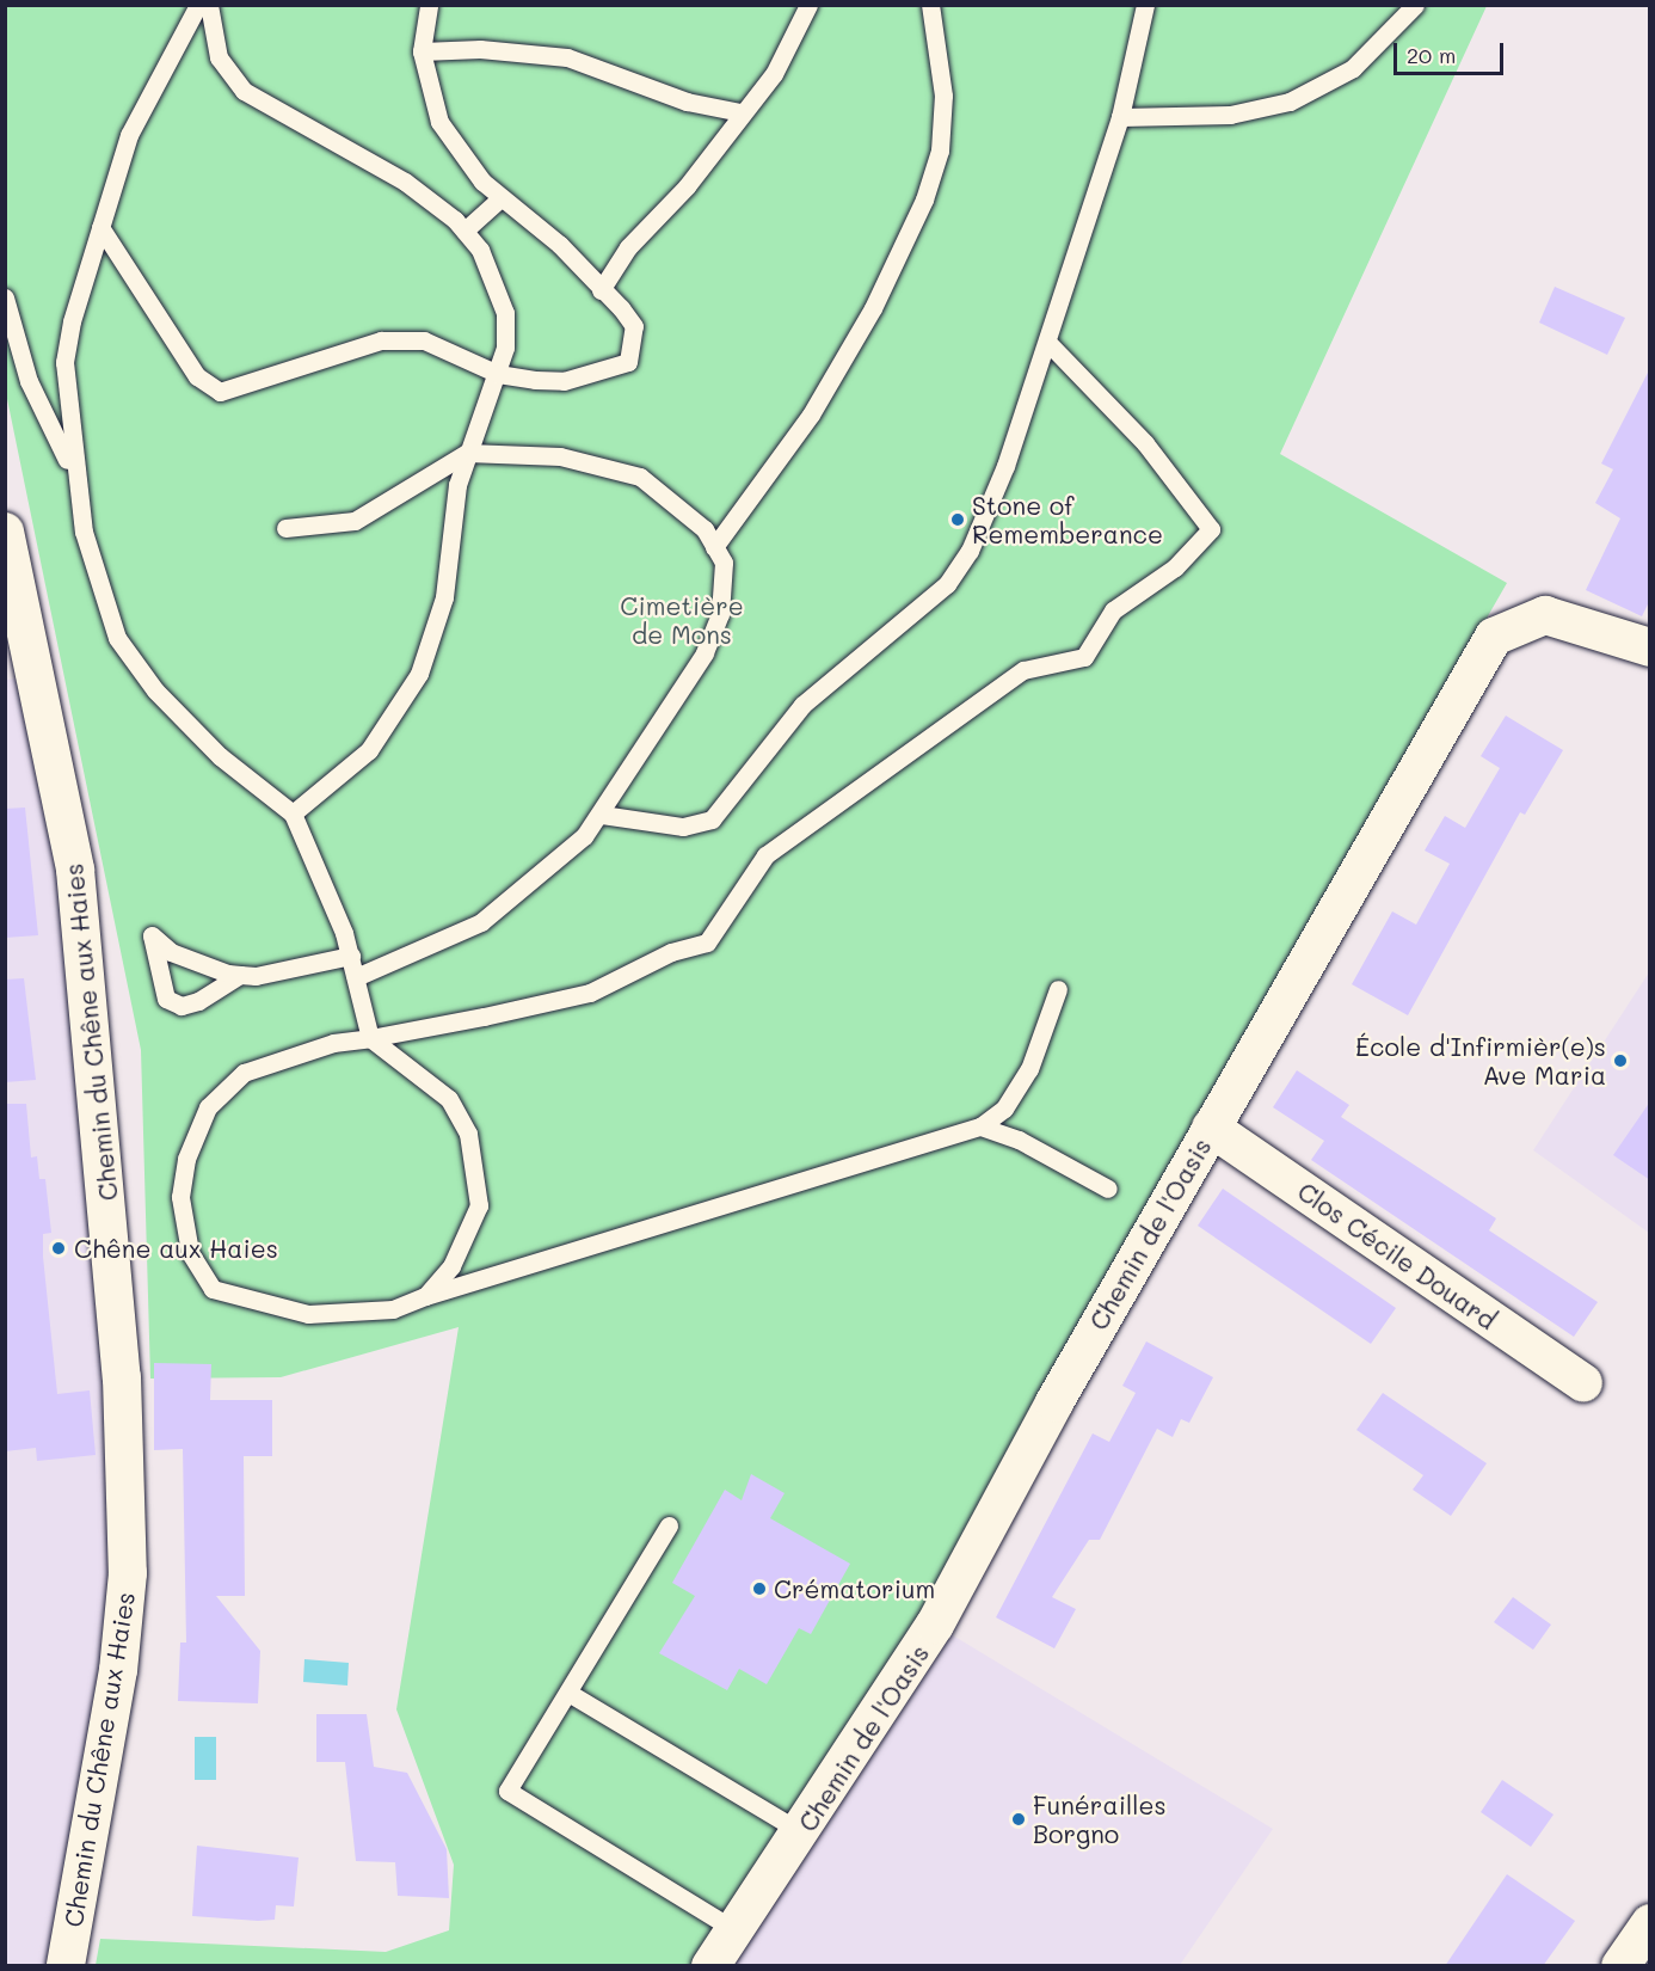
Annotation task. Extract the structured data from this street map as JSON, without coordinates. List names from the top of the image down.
{
  "streets": {
    "street": ["Chemin du Chêne aux Haies", "Chemin de l'Oasis", "Clos Cécile Douard"]
  },
  "crossings": [
    ["Chemin de l'Oasis", "Clos Cécile Douard"]
  ],
  "parks": ["Cimetière de Mons"],
  "places": [
    "Stone of Rememberance",
    "École d'Infirmièr(e)s Ave Maria",
    "Chêne aux Haies",
    "Crématorium",
    "Funérailles Borgno"
  ],
  "scale_bar": "20 m"
}
